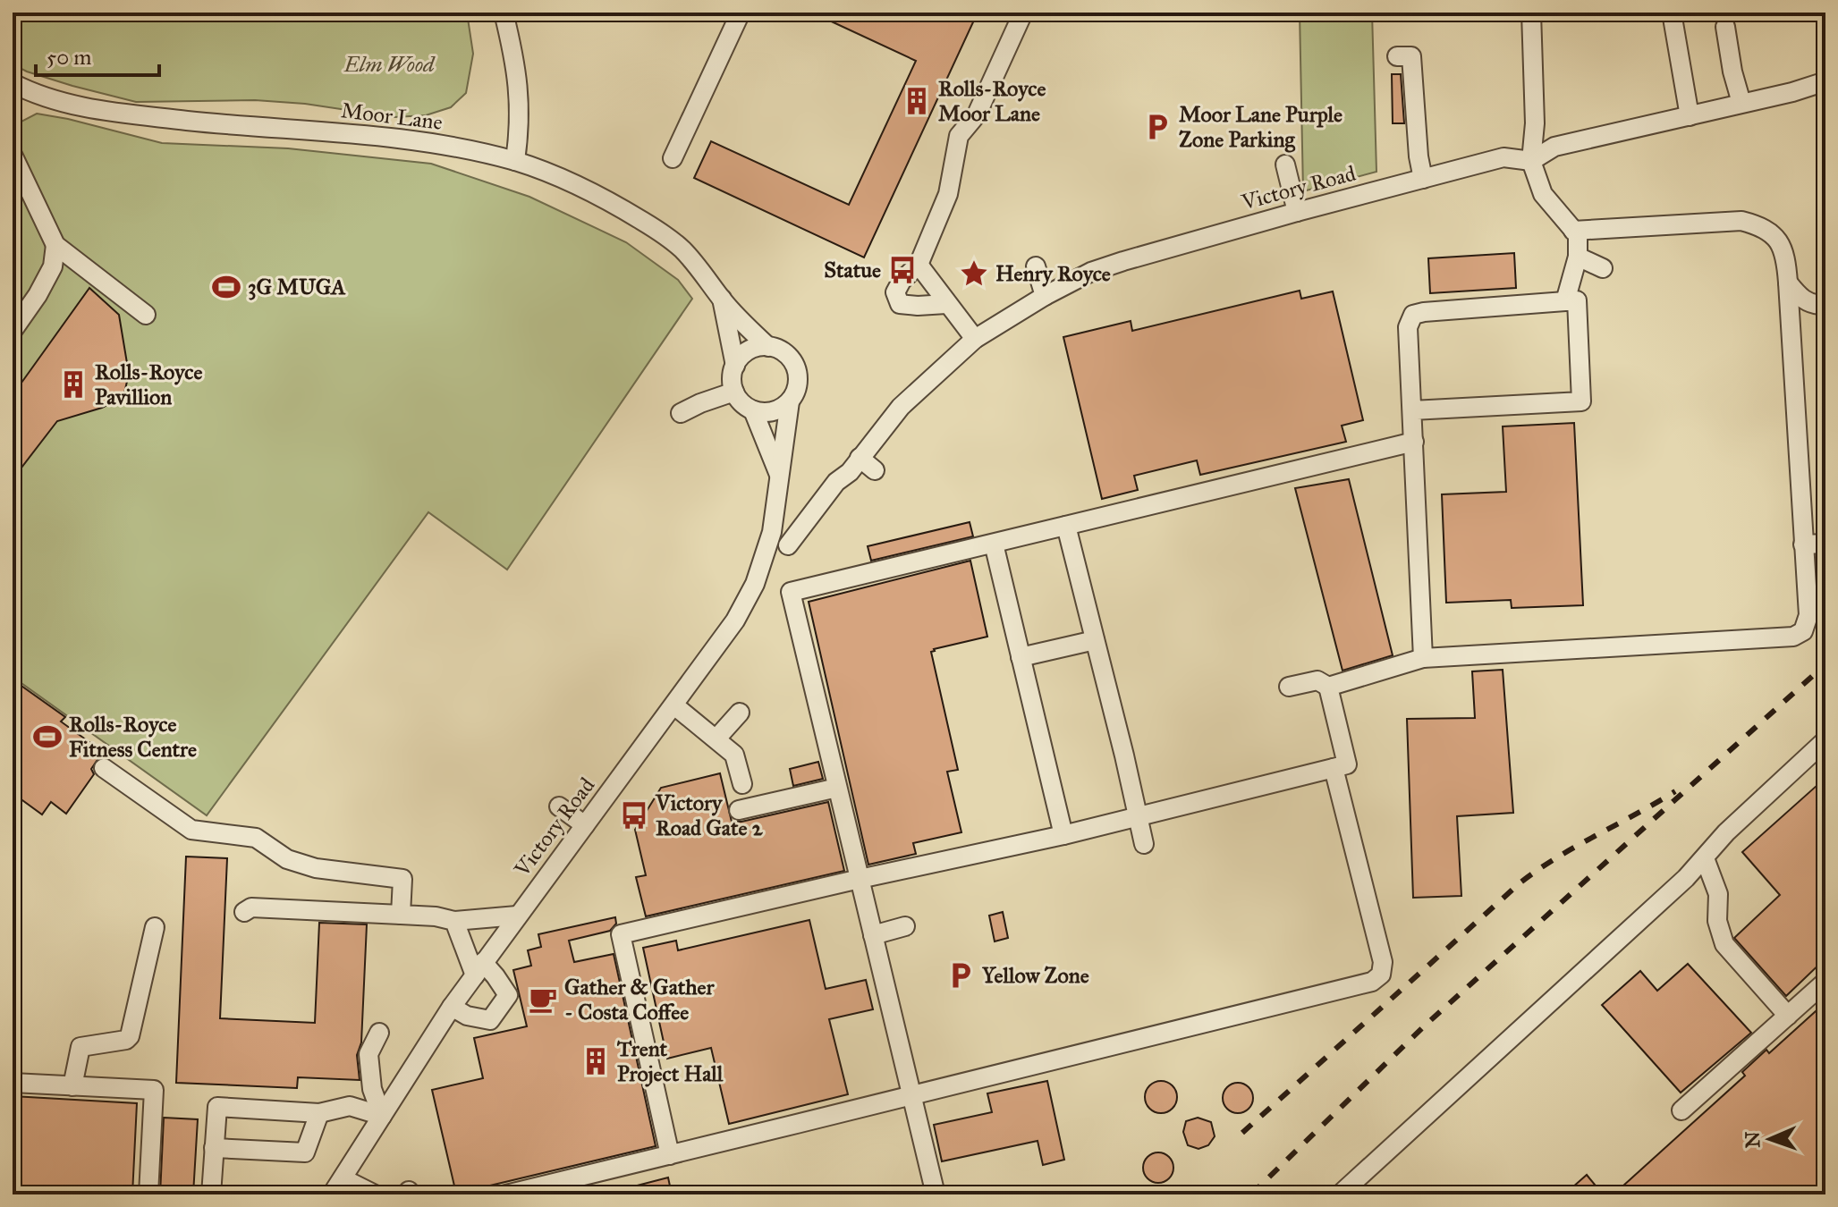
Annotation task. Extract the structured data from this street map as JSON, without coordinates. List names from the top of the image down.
{
  "streets": {
    "street": ["Moor Lane", "Victory Road"]
  },
  "crossings": [
    ["Moor Lane", "Victory Road"]
  ],
  "parks": ["Elm Wood"],
  "places": {
    "building": ["Rolls-Royce Moor Lane", "Rolls-Royce Pavillion", "Trent Project Hall"],
    "parking": ["Moor Lane Purple Zone Parking", "Yellow Zone"],
    "bus stop": ["Statue", "Victory Road Gate 2"],
    "place": ["Henry Royce"],
    "sports": ["3G MUGA", "Rolls-Royce Fitness Centre"],
    "cafe": ["Gather & Gather - Costa Coffee"]
  },
  "scale_bar": "50 m",
  "north": "left"
}
